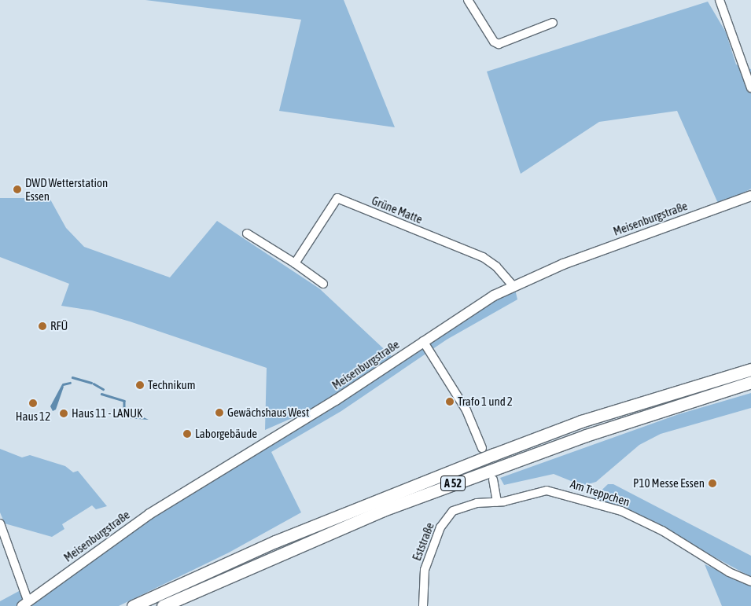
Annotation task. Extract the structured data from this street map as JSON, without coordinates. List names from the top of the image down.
{
  "streets": {
    "highway": ["A 52"],
    "main road": ["Meisenburgstraße"],
    "street": ["Grüne Matte", "Am Treppchen", "Eststraße"]
  },
  "crossings": [
    ["Grüne Matte", "Meisenburgstraße"],
    ["Am Treppchen", "Eststraße"]
  ],
  "places": [
    "DWD Wetterstation Essen",
    "RFÜ",
    "Technikum",
    "Trafo 1 und 2",
    "Haus 12",
    "Gewächshaus West",
    "Haus 11 - LANUK",
    "Laborgebäude",
    "P10 Messe Essen"
  ]
}
